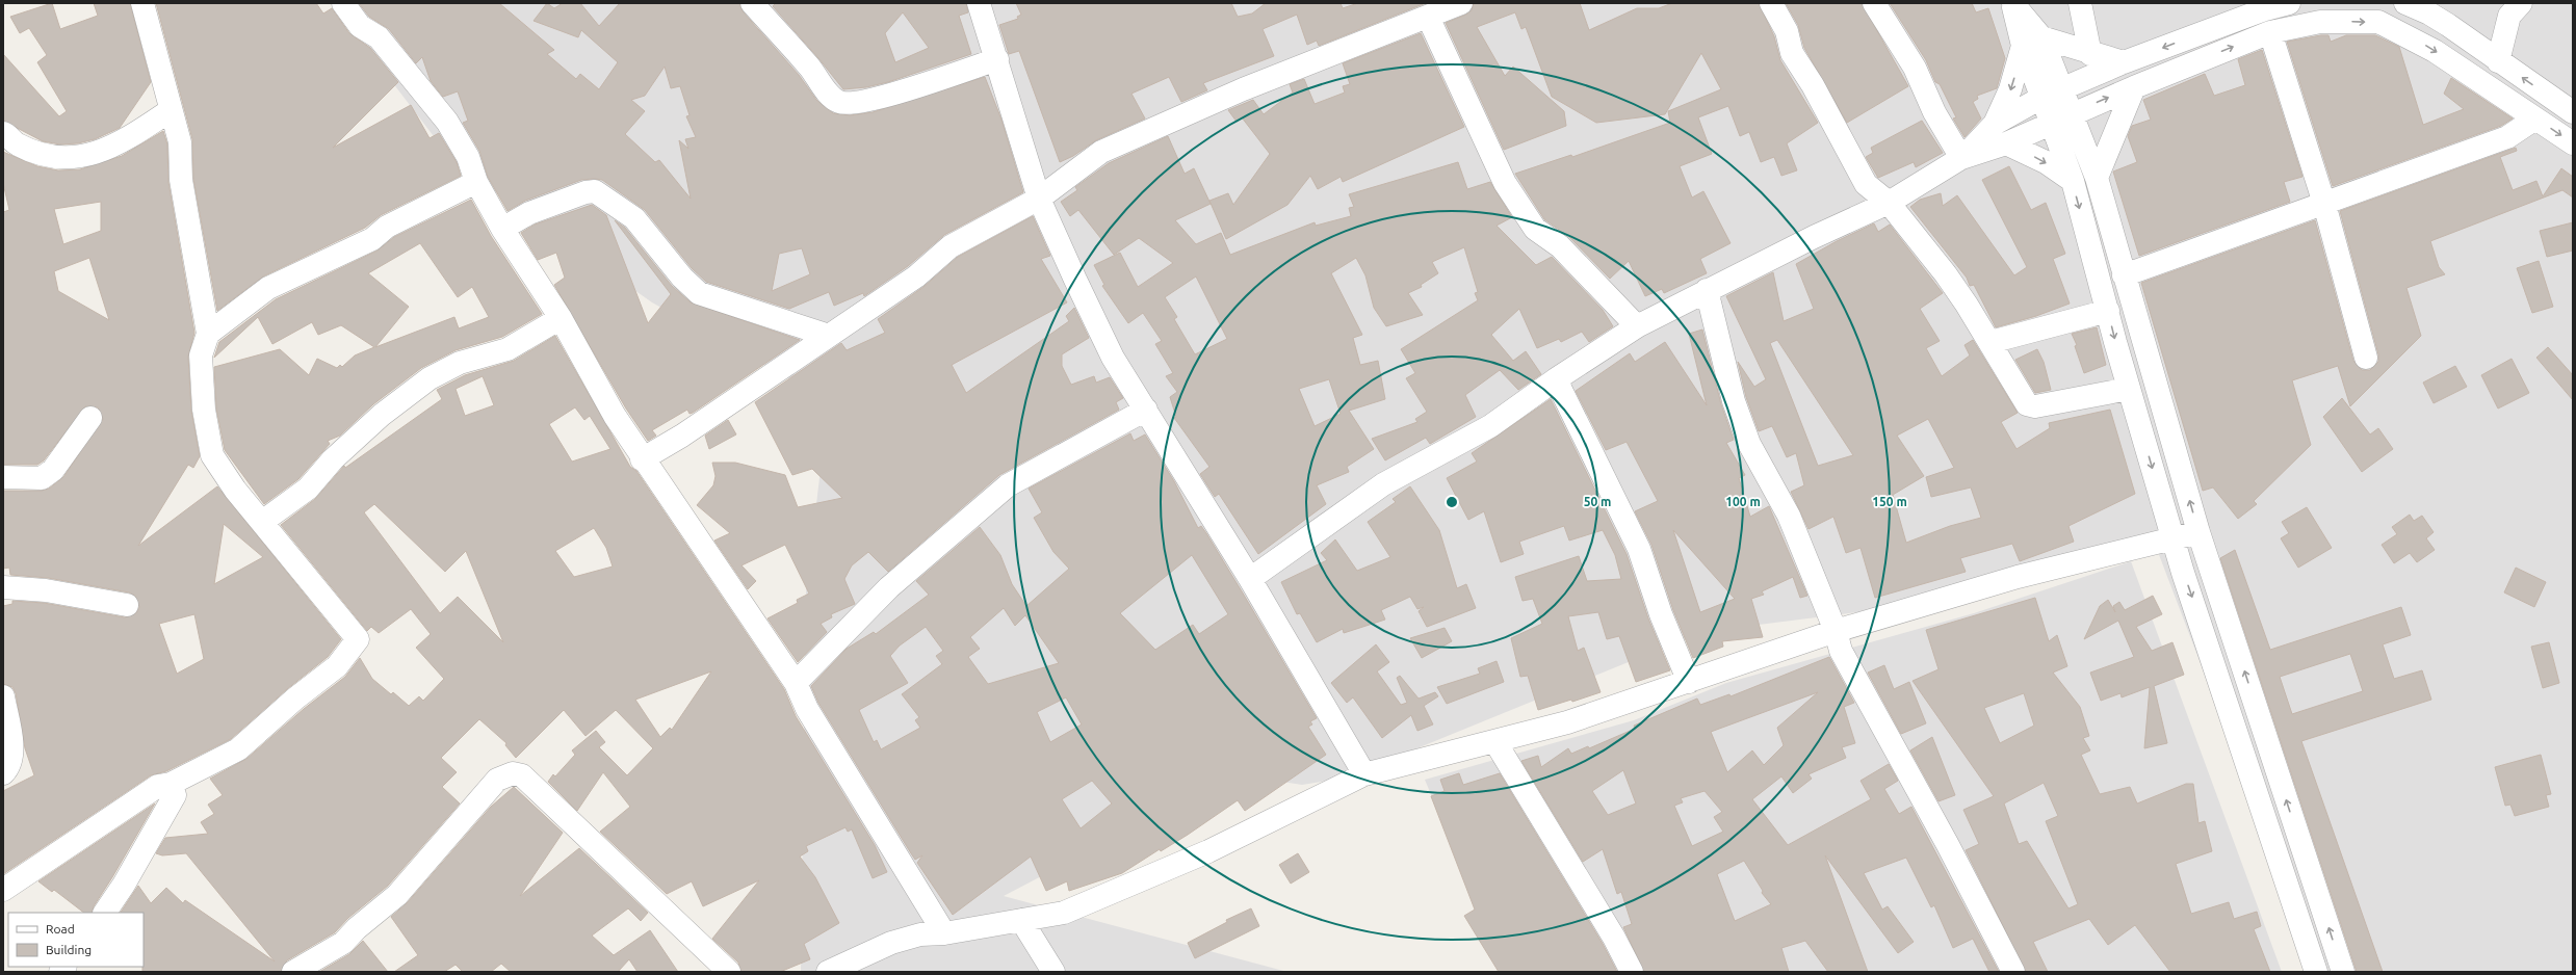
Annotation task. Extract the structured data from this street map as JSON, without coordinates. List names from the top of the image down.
{
  "legend": ["Road", "Building"],
  "rings": ["50 m", "100 m", "150 m"]
}
